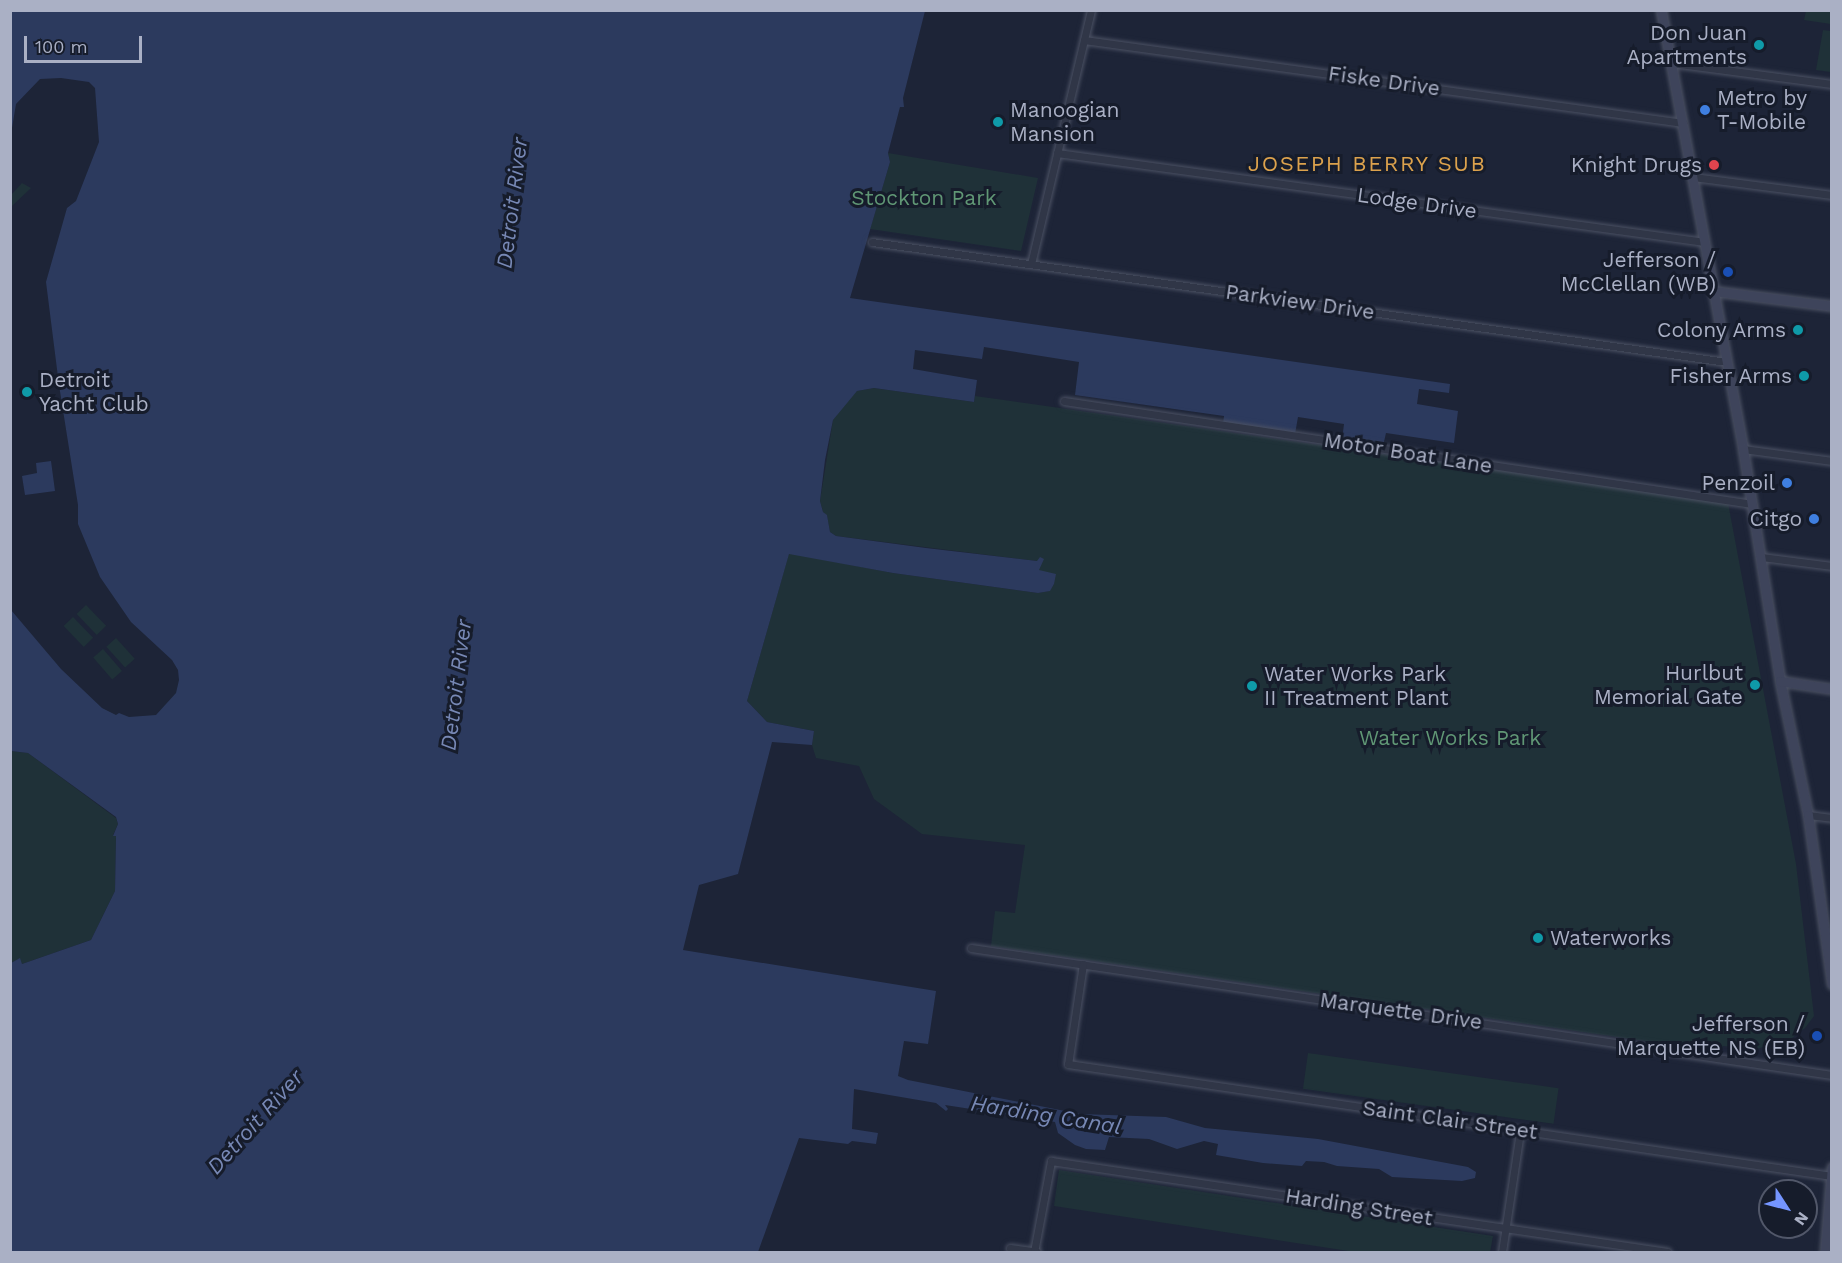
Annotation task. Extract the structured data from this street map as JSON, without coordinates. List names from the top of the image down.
{
  "streets": {
    "street": [
      "Fiske Drive",
      "Lodge Drive",
      "Parkview Drive",
      "Motor Boat Lane",
      "Marquette Drive",
      "Saint Clair Street",
      "Harding Street"
    ]
  },
  "crossings": [
    ["Marquette Drive", "Saint Clair Street"]
  ],
  "districts": ["JOSEPH BERRY SUB"],
  "water": ["Detroit River", "Harding Canal"],
  "parks": ["Stockton Park", "Water Works Park"],
  "places": [
    "Don Juan Apartments",
    "Metro by T-Mobile",
    "Manoogian Mansion",
    "Knight Drugs",
    "Jefferson / McClellan (WB)",
    "Colony Arms",
    "Fisher Arms",
    "Detroit Yacht Club",
    "Penzoil",
    "Citgo",
    "Hurlbut Memorial Gate",
    "Water Works Park II Treatment Plant",
    "Waterworks",
    "Jefferson / Marquette NS (EB)"
  ],
  "scale_bar": "100 m",
  "north": "bottom right"
}
